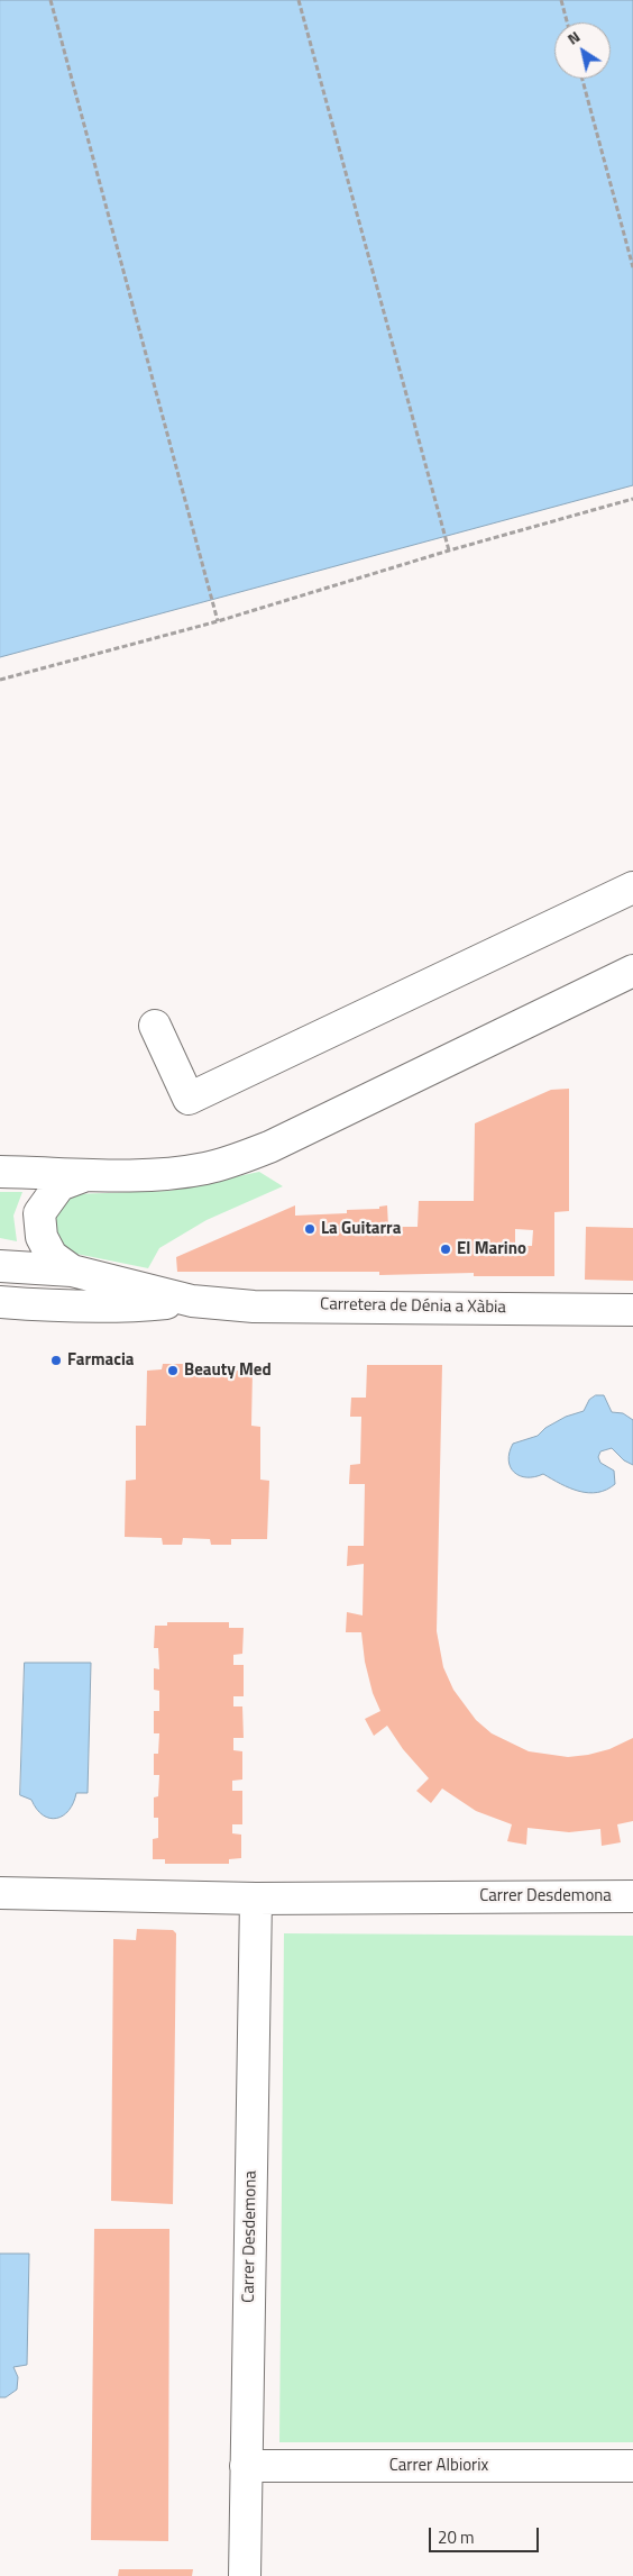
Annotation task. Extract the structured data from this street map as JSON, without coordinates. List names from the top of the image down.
{
  "streets": {
    "street": ["Carretera de Dénia a Xàbia", "Carrer Desdemona", "Carrer Albiorix"]
  },
  "crossings": [
    ["Carrer Desdemona", "Carrer Albiorix"]
  ],
  "places": [
    "La Guitarra",
    "El Marino",
    "Farmacia",
    "Beauty Med"
  ],
  "scale_bar": "20 m",
  "north": "top left"
}
